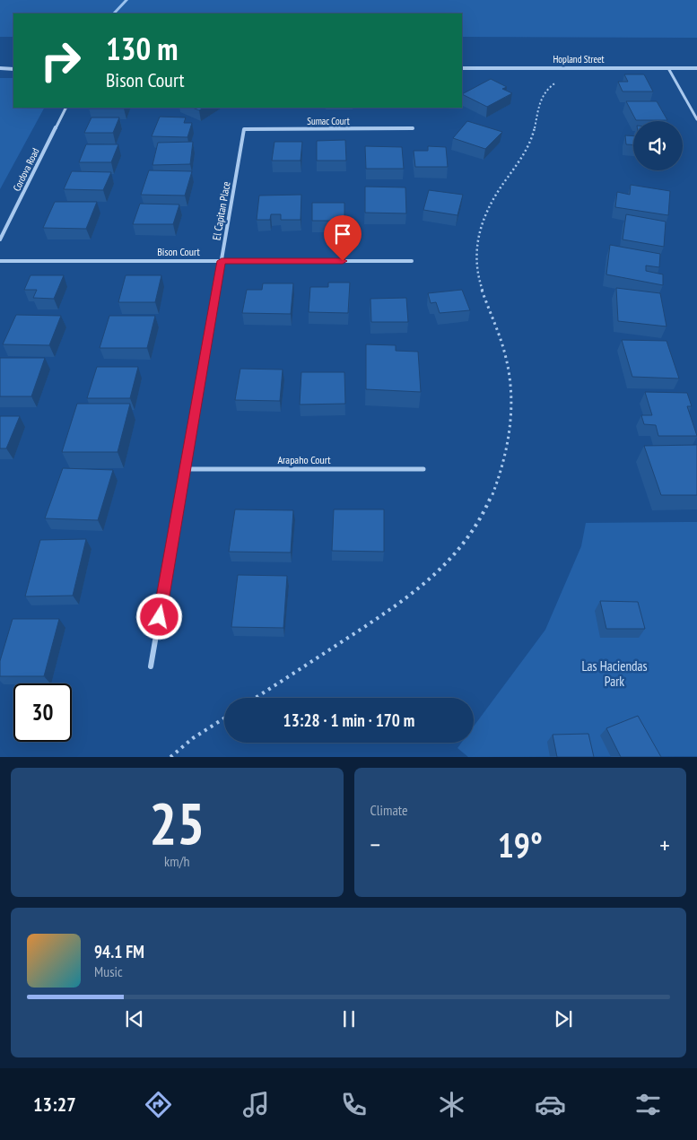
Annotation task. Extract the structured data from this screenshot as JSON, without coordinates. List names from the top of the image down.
{
  "streets": {
    "street": [
      "Hopland Street",
      "Sumac Court",
      "Cordova Road",
      "El Capitan Place",
      "Bison Court",
      "Arapaho Court"
    ]
  },
  "crossings": [
    ["Sumac Court", "El Capitan Place"],
    ["El Capitan Place", "Bison Court"],
    ["El Capitan Place", "Arapaho Court"]
  ],
  "parks": ["Las Haciendas Park"],
  "page": {
    "turn": ["130 m", "Bison Court"],
    "limit": "30",
    "trip": "13:28 · 1 min · 170 m",
    "tile": [
      ["25", "km/h"],
      "Climate"
    ],
    "heat": ["−", "19°", "+"],
    "song": ["94.1 FM", "Music"],
    "tabs": "13:27"
  }
}
